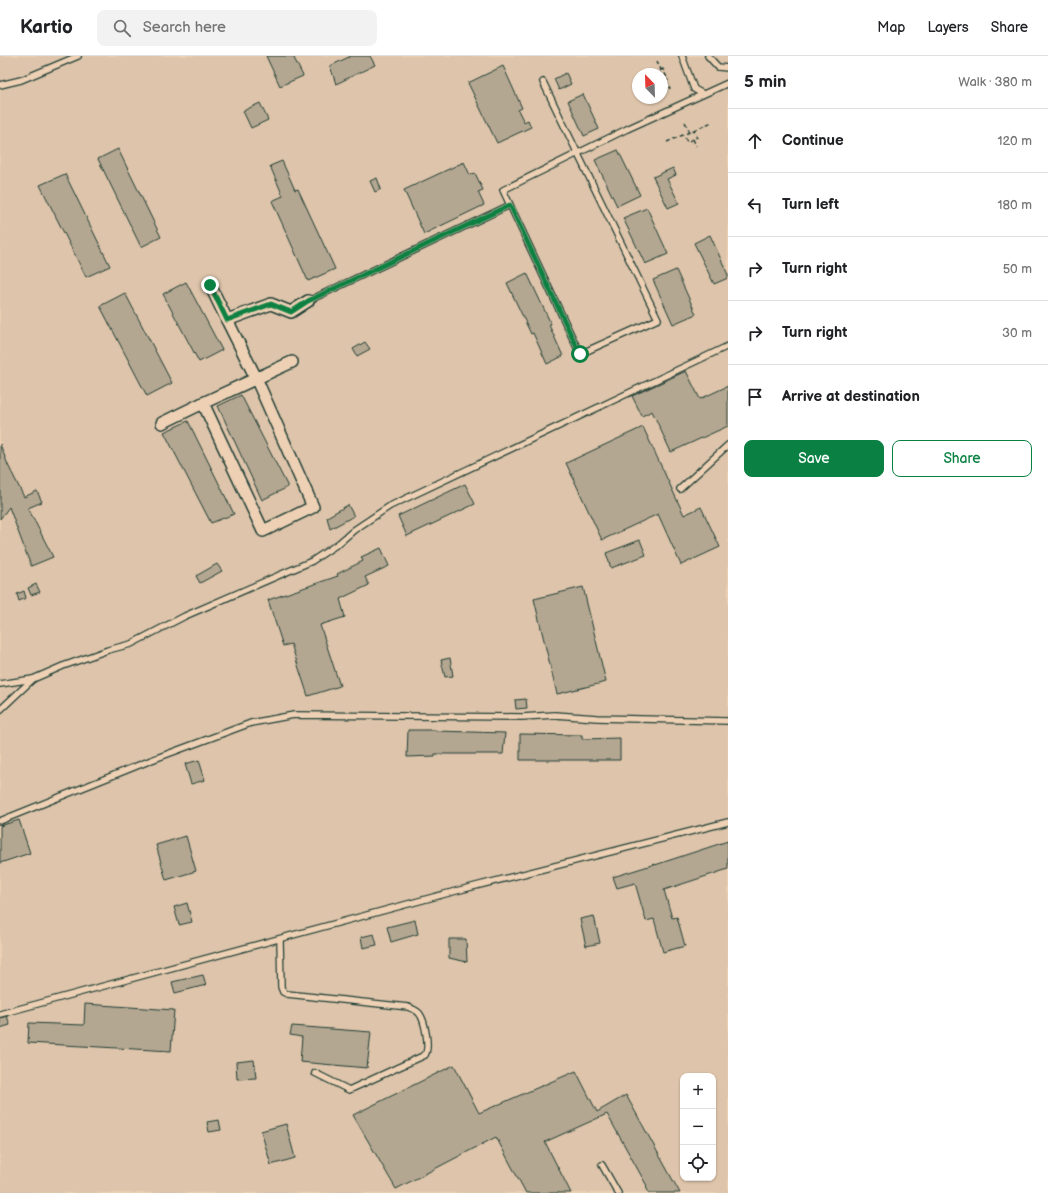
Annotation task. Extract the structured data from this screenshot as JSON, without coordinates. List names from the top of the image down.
{
  "north": "top left",
  "page": {
    "header": "Kartio",
    "search": "Search here",
    "nav": ["Map", "Layers", "Share"],
    "heading": ["5 min", "Walk · 380 m"],
    "list": [
      ["Continue", "120 m"],
      ["Turn left", "180 m"],
      ["Turn right", "50 m"],
      ["Turn right", "30 m"],
      "Arrive at destination"
    ],
    "buttons": ["Save", "Share"],
    "map_buttons": ["+", "−"]
  }
}
